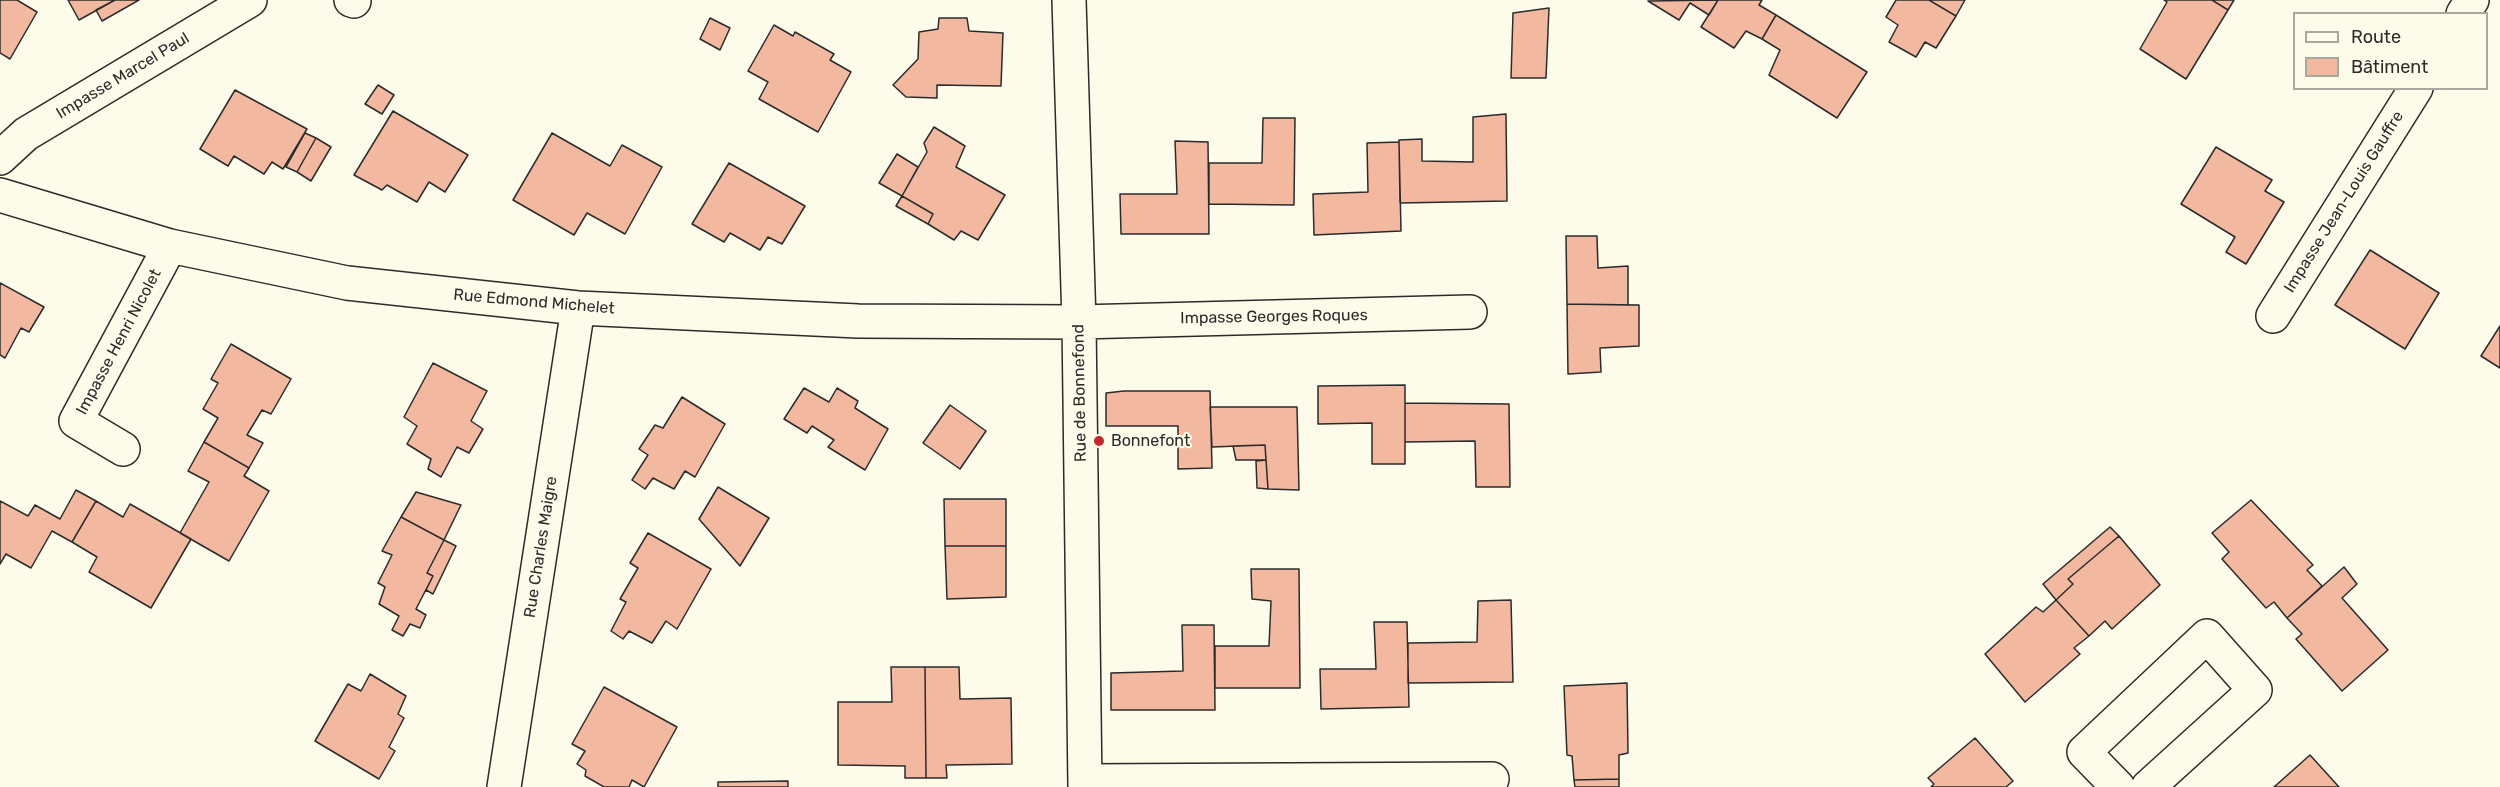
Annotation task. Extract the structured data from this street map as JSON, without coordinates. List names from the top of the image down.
{
  "streets": {
    "street": [
      "Impasse Marcel Paul",
      "Impasse Jean-Louis Gauffre",
      "Rue Edmond Michelet",
      "Impasse Georges Roques",
      "Impasse Henri Nicolet",
      "Rue de Bonnefond",
      "Rue Charles Maigre"
    ]
  },
  "crossings": [
    ["Rue Edmond Michelet", "Impasse Georges Roques"],
    ["Rue Edmond Michelet", "Impasse Henri Nicolet"],
    ["Rue Edmond Michelet", "Rue de Bonnefond"],
    ["Rue Edmond Michelet", "Rue Charles Maigre"],
    ["Impasse Georges Roques", "Rue de Bonnefond"]
  ],
  "places": ["Bonnefont"],
  "legend": ["Route", "Bâtiment"]
}
